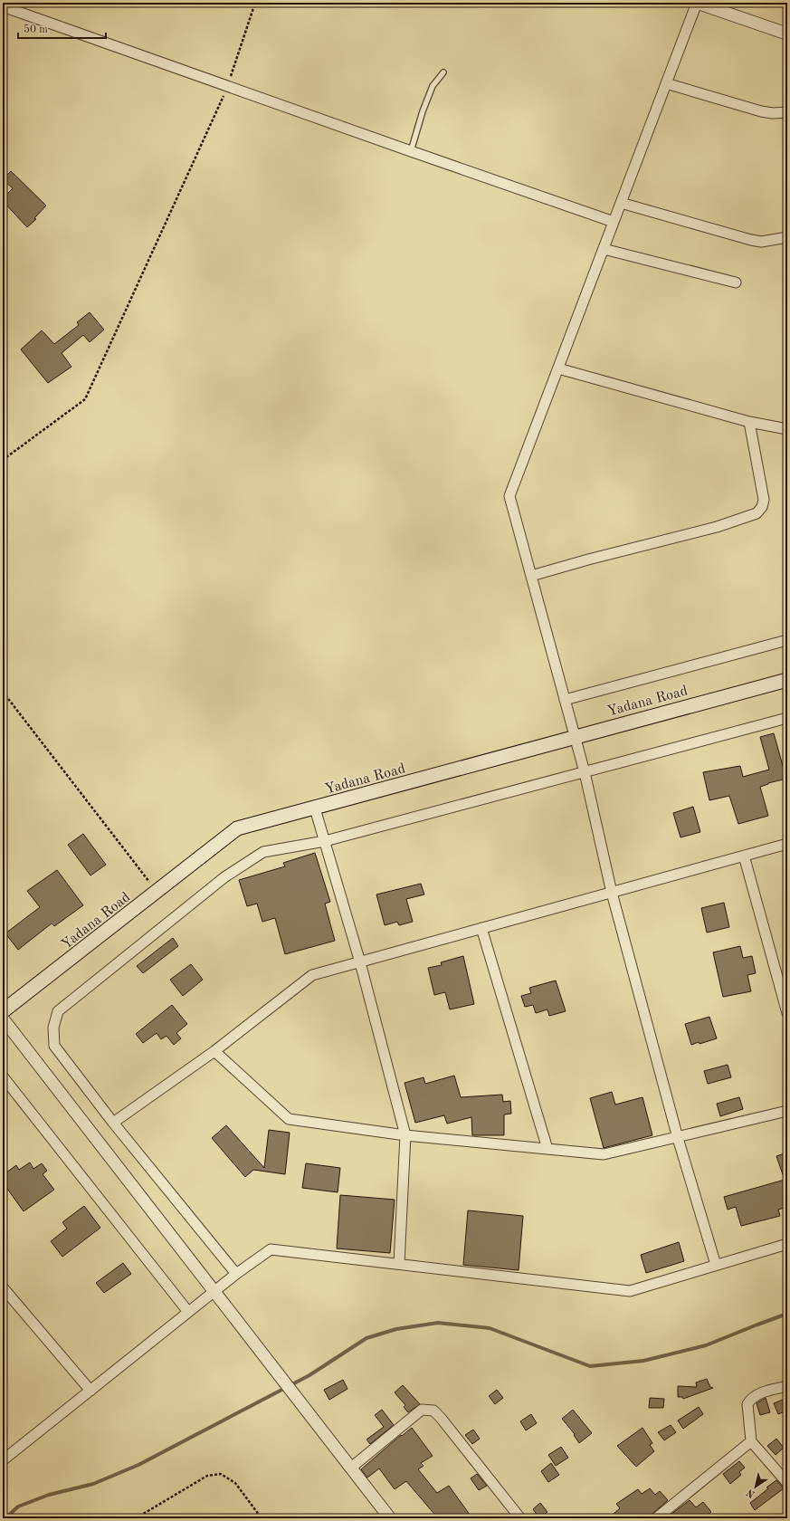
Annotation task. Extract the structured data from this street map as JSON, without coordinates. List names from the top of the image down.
{
  "streets": {
    "main road": ["Yadana Road"]
  },
  "scale_bar": "50 m",
  "north": "bottom left"
}
